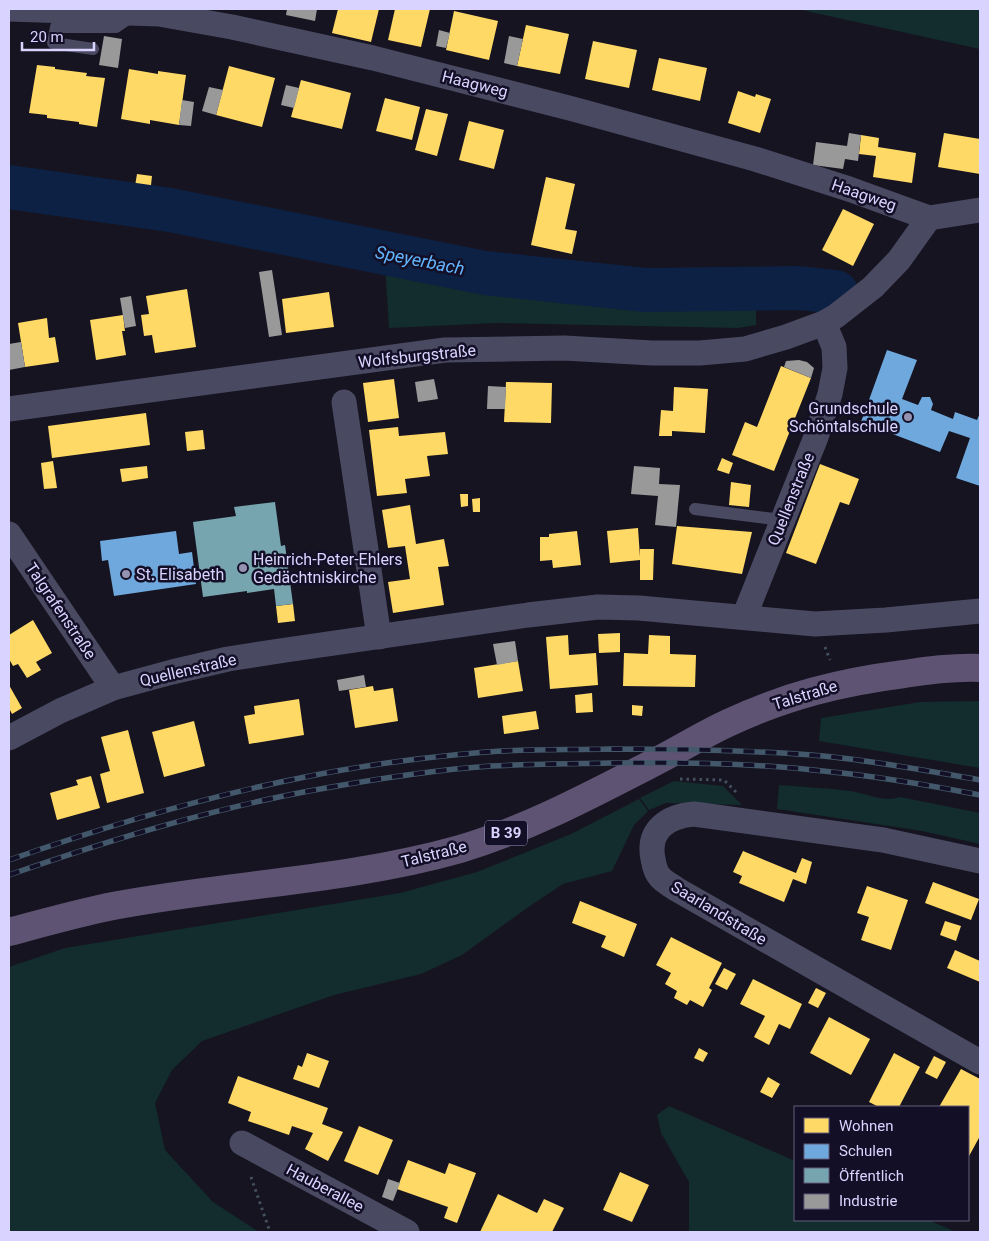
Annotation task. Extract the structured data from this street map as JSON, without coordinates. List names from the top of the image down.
{
  "streets": {
    "main road": ["Talstraße", "B 39"],
    "street": [
      "Haagweg",
      "Wolfsburgstraße",
      "Quellenstraße",
      "Talgrafenstraße",
      "Saarlandstraße",
      "Hauberallee"
    ]
  },
  "crossings": [
    ["Wolfsburgstraße", "Quellenstraße"],
    ["Quellenstraße", "Talgrafenstraße"]
  ],
  "water": ["Speyerbach"],
  "places": ["Grundschule Schöntalschule", "Heinrich-Peter-Ehlers Gedächtniskirche", "St. Elisabeth"],
  "legend": [
    "Wohnen",
    "Schulen",
    "Öffentlich",
    "Industrie"
  ],
  "scale_bar": "20 m"
}
